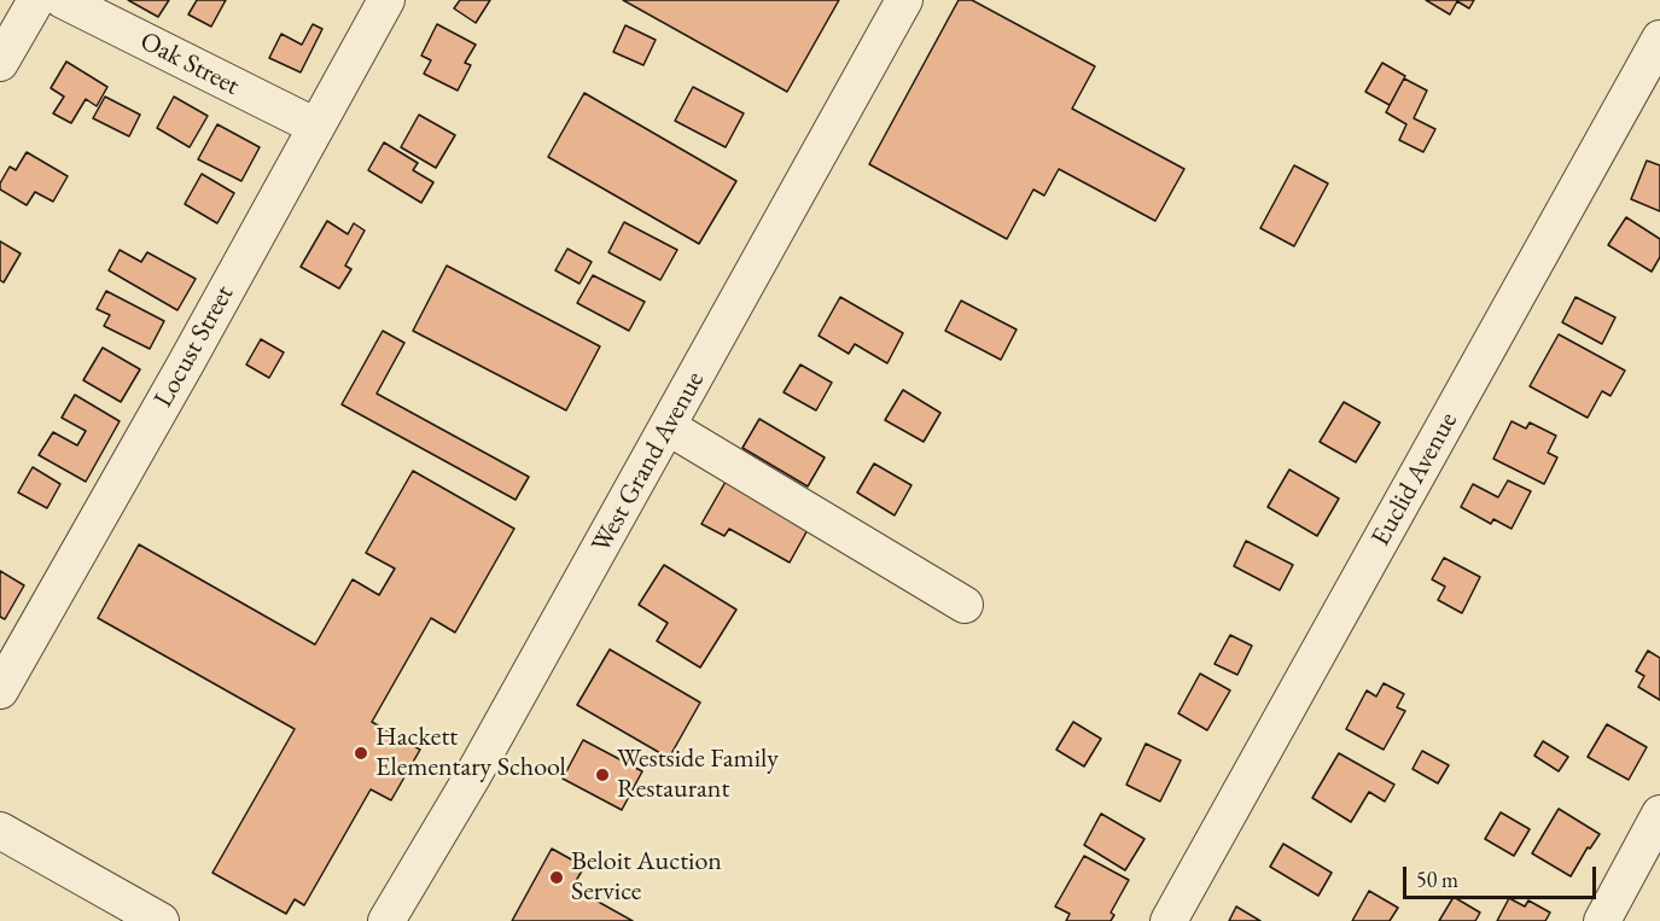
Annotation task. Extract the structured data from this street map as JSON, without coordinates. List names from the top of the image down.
{
  "streets": {
    "street": [
      "Oak Street",
      "Locust Street",
      "West Grand Avenue",
      "Euclid Avenue"
    ]
  },
  "crossings": [
    ["Oak Street", "Locust Street"]
  ],
  "places": ["Hackett Elementary School", "Westside Family Restaurant", "Beloit Auction Service"],
  "scale_bar": "50 m"
}
